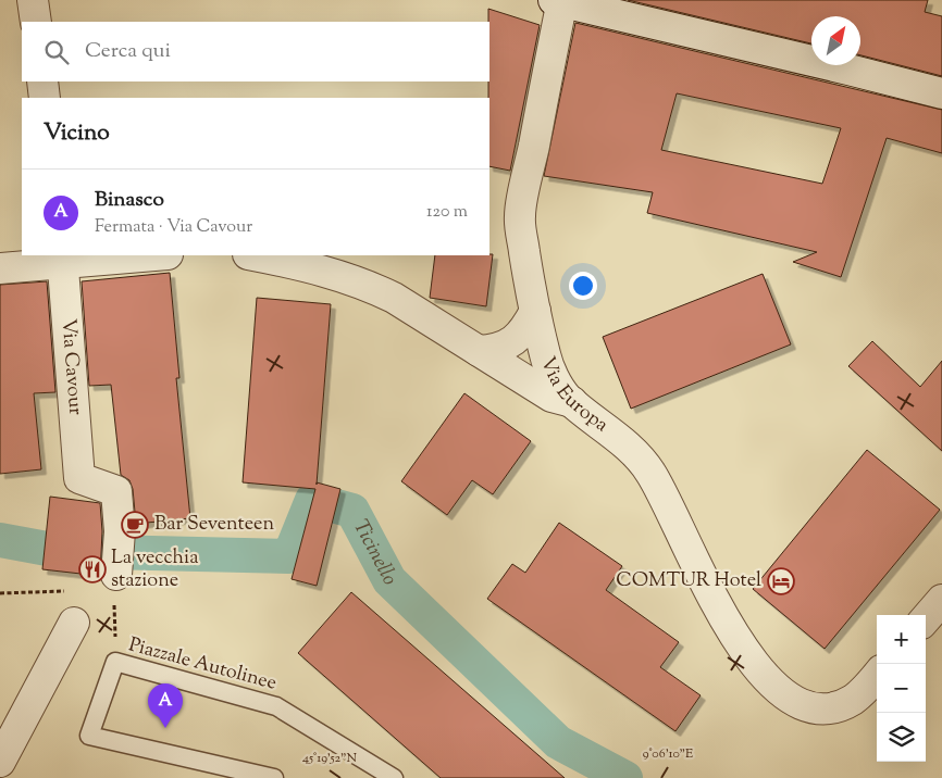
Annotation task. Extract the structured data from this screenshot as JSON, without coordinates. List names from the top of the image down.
{
  "streets": {
    "street": ["Via Cavour", "Via Europa"],
    "lane": ["Piazzale Autolinee"]
  },
  "water": ["Ticinello"],
  "places": {
    "cafe": ["Bar Seventeen"],
    "restaurant": ["La vecchia stazione"],
    "hotel": ["COMTUR Hotel"]
  },
  "north": "top right",
  "page": {
    "search": "Cerca qui",
    "heading": "Vicino",
    "list": [
      {
        "mark": "A",
        "name": "Binasco",
        "note": "Fermata · Via Cavour",
        "value": "120 m"
      }
    ],
    "map_buttons": ["+", "−"],
    "pins": "A"
  },
  "coordinates": ["9°06'10\"E", "45°19'52\"N"]
}
